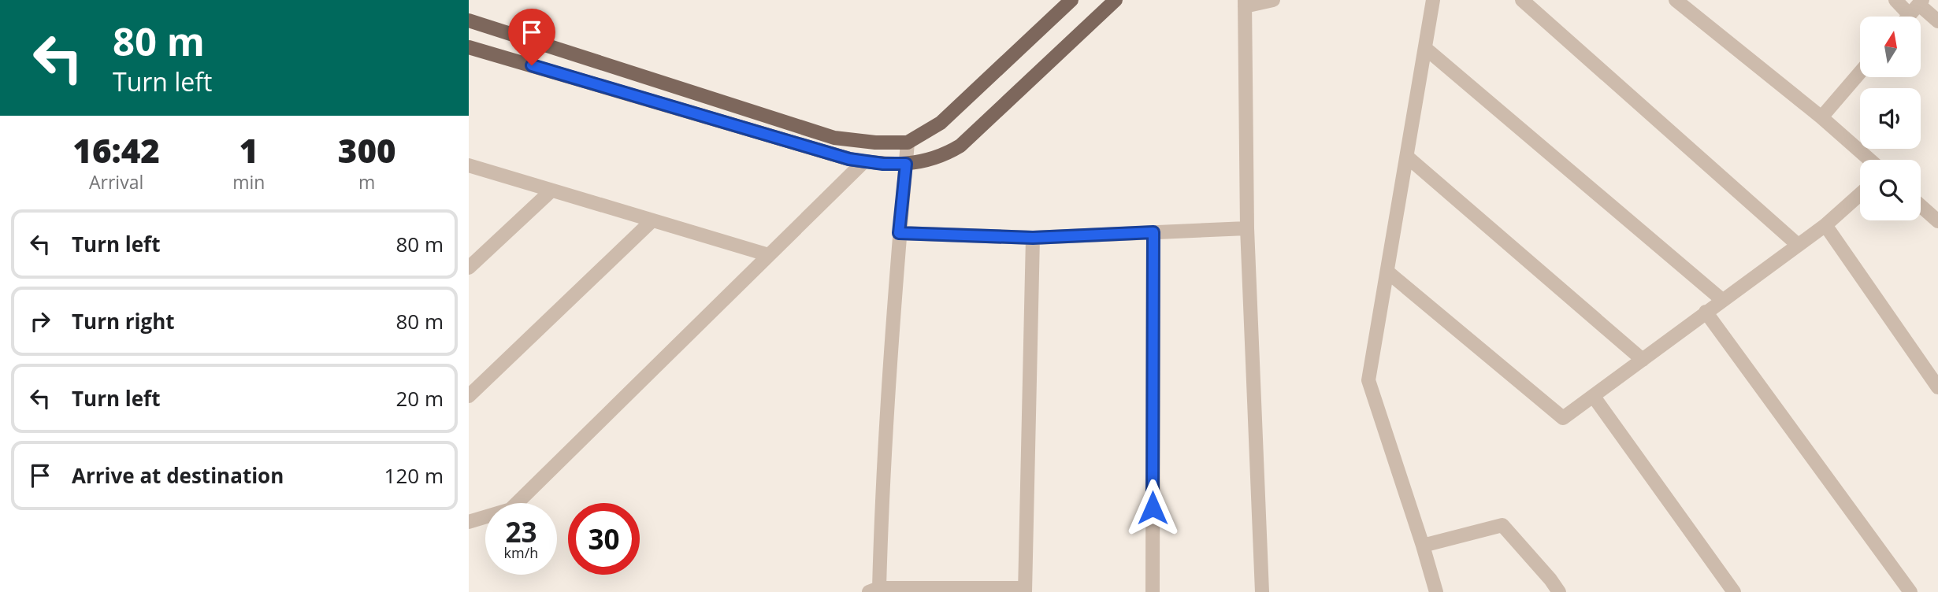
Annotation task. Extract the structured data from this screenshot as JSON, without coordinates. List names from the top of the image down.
{
  "north": "top",
  "page": {
    "turn": ["80 m", "Turn left"],
    "eta": [
      "16:42",
      "Arrival",
      "1",
      "min",
      "300",
      "m"
    ],
    "list": [
      {
        "name": "Turn left",
        "value": "80 m"
      },
      {
        "name": "Turn right",
        "value": "80 m"
      },
      {
        "name": "Turn left",
        "value": "20 m"
      },
      {
        "name": "Arrive at destination",
        "value": "120 m"
      }
    ],
    "speed": "23 km/h",
    "limit": "30"
  }
}
